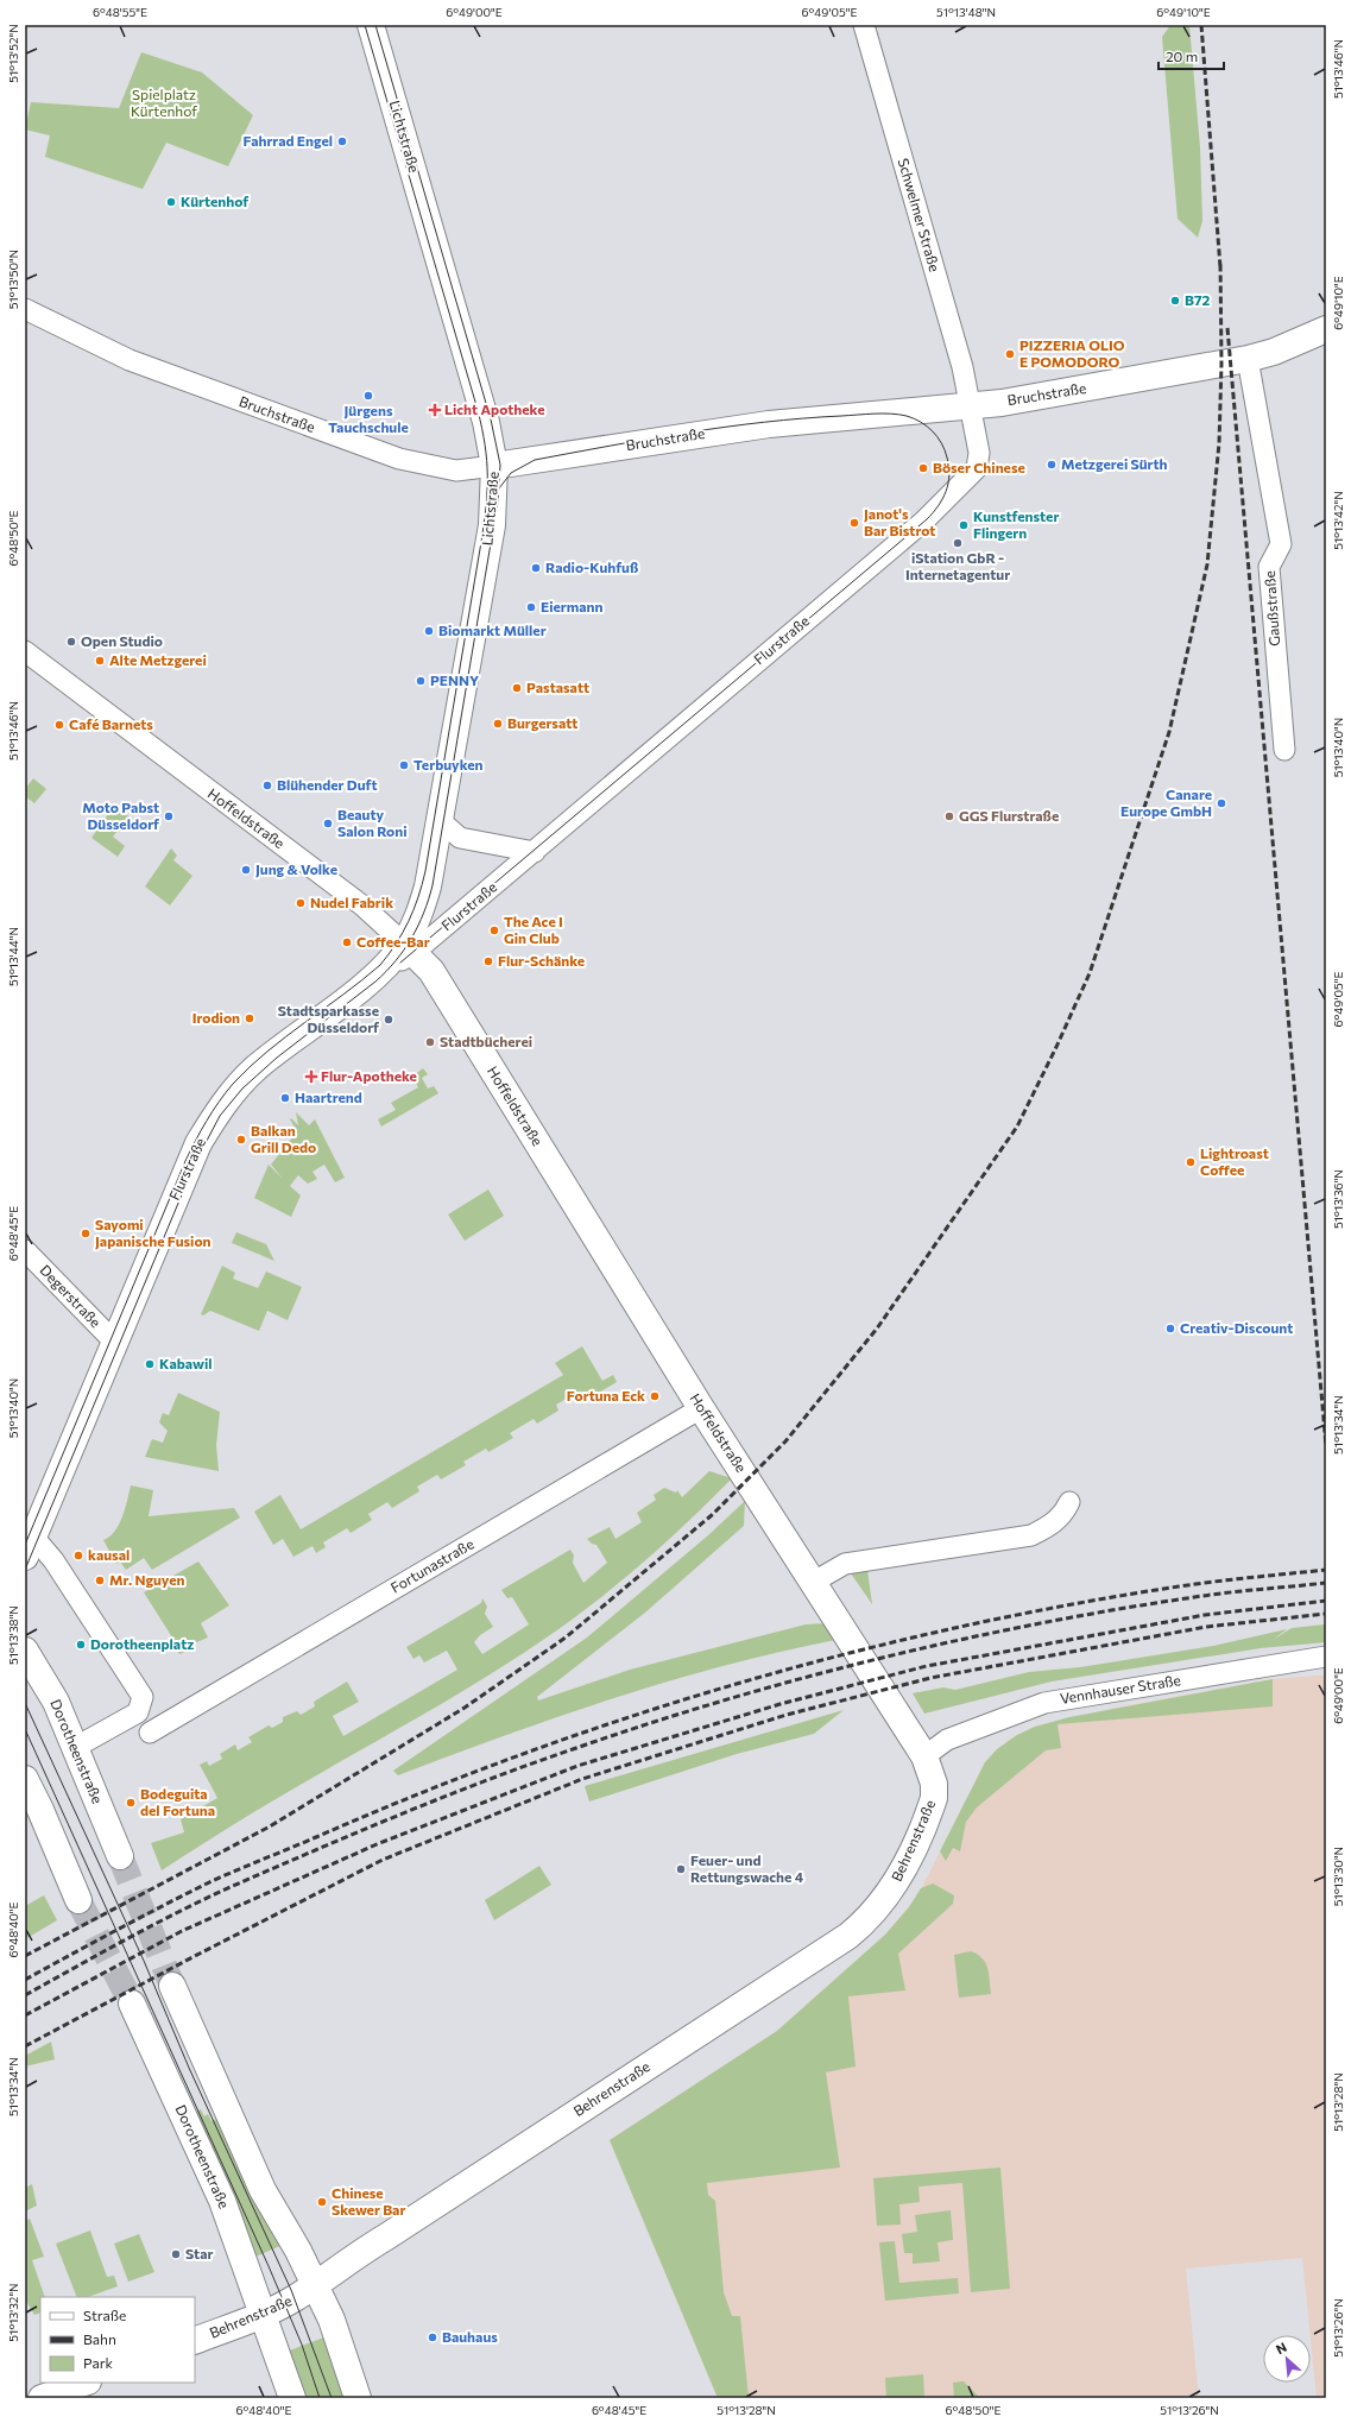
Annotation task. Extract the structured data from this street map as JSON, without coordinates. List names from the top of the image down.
{
  "streets": {
    "street": [
      "Lichtstraße",
      "Schwelmer Straße",
      "Bruchstraße",
      "Gaußstraße",
      "Flurstraße",
      "Hoffeldstraße",
      "Degerstraße",
      "Fortunastraße",
      "Vennhauser Straße",
      "Dorotheenstraße",
      "Behrenstraße"
    ]
  },
  "crossings": [
    ["Lichtstraße", "Bruchstraße"],
    ["Lichtstraße", "Flurstraße"],
    ["Lichtstraße", "Hoffeldstraße"],
    ["Schwelmer Straße", "Bruchstraße"],
    ["Schwelmer Straße", "Flurstraße"],
    ["Bruchstraße", "Gaußstraße"],
    ["Bruchstraße", "Flurstraße"],
    ["Flurstraße", "Hoffeldstraße"],
    ["Flurstraße", "Degerstraße"],
    ["Hoffeldstraße", "Fortunastraße"],
    ["Hoffeldstraße", "Vennhauser Straße"],
    ["Hoffeldstraße", "Behrenstraße"],
    ["Vennhauser Straße", "Behrenstraße"],
    ["Dorotheenstraße", "Behrenstraße"]
  ],
  "parks": ["Spielplatz Kürtenhof"],
  "places": {
    "other": [
      "Fahrrad Engel",
      "Kürtenhof",
      "B72",
      "PIZZERIA OLIO E POMODORO",
      "Jürgens Tauchschule",
      "Metzgerei Sürth",
      "Böser Chinese",
      "Janot's Bar Bistrot",
      "Kunstfenster Flingern",
      "iStation GbR - Internetagentur",
      "Radio-Kuhfuß",
      "Eiermann",
      "Biomarkt Müller",
      "Open Studio",
      "Alte Metzgerei",
      "PENNY",
      "Pastasatt",
      "Burgersatt",
      "Café Barnets",
      "Terbuyken",
      "Blühender Duft",
      "Canare Europe GmbH",
      "Moto Pabst Düsseldorf",
      "GGS Flurstraße",
      "Beauty Salon Roni",
      "Jung & Volke",
      "Nudel Fabrik",
      "The Ace I Gin Club",
      "Coffee-Bar",
      "Flur-Schänke",
      "Irodion",
      "Stadtsparkasse Düsseldorf",
      "Stadtbücherei",
      "Haartrend",
      "Balkan Grill Dedo",
      "Lightroast Coffee",
      "Sayomi Japanische Fusion",
      "Creativ-Discount",
      "Kabawil",
      "Fortuna Eck",
      "kausal",
      "Mr. Nguyen",
      "Dorotheenplatz",
      "Bodeguita del Fortuna",
      "Feuer- und Rettungswache 4",
      "Chinese Skewer Bar",
      "Star",
      "Bauhaus"
    ],
    "health": ["Licht Apotheke", "Flur-Apotheke"]
  },
  "legend": ["Straße", "Bahn", "Park"],
  "scale_bar": "20 m",
  "north": "top left",
  "coordinates": [
    "6°48'55\"E",
    "6°49'00\"E",
    "6°49'05\"E",
    "51°13'48\"N",
    "6°49'10\"E",
    "51°13'52\"N",
    "51°13'46\"N",
    "51°13'50\"N",
    "51°13'42\"N",
    "6°48'50\"E",
    "51°13'40\"N",
    "51°13'44\"N",
    "51°13'36\"N",
    "6°48'45\"E",
    "51°13'34\"N",
    "51°13'38\"N",
    "51°13'30\"N",
    "6°48'40\"E",
    "51°13'28\"N",
    "51°13'32\"N",
    "51°13'26\"N"
  ]
}
